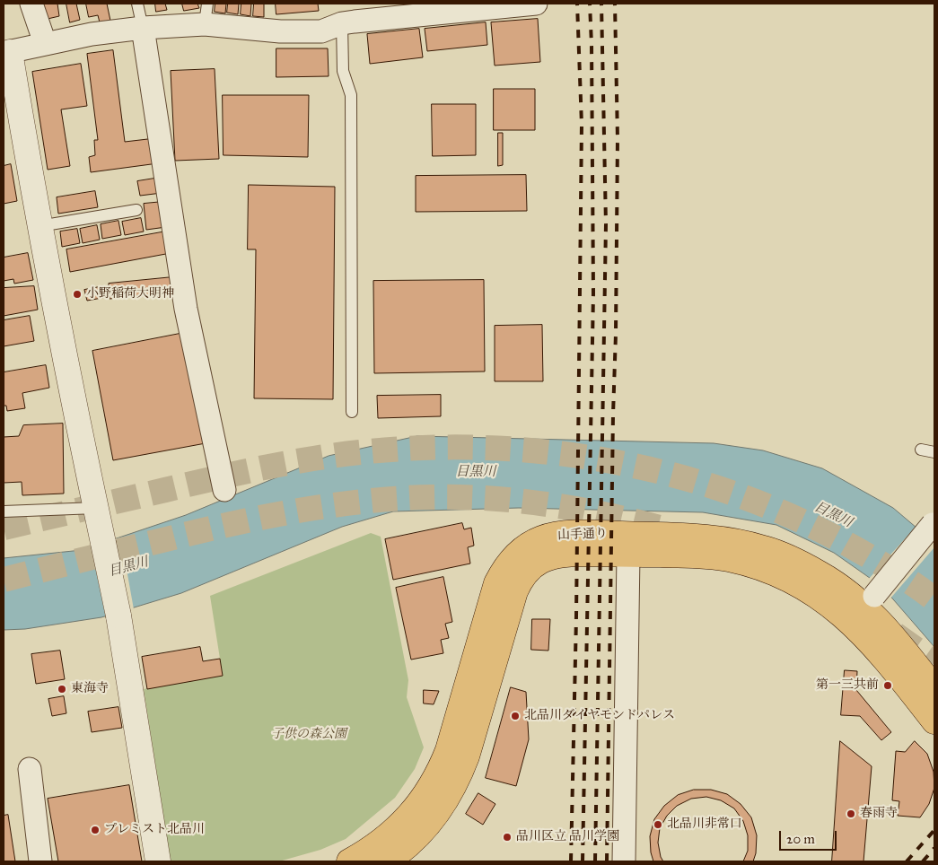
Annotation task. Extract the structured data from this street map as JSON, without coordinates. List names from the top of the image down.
{
  "streets": {
    "main road": ["山手通り"]
  },
  "water": ["目黒川"],
  "parks": ["子供の森公園"],
  "places": [
    "小野稲荷大明神",
    "第一三共前",
    "東海寺",
    "北品川ダイヤモンドパレス",
    "春雨寺",
    "北品川非常口",
    "プレミスト北品川",
    "品川区立 品川学園"
  ],
  "scale_bar": "20 m"
}
